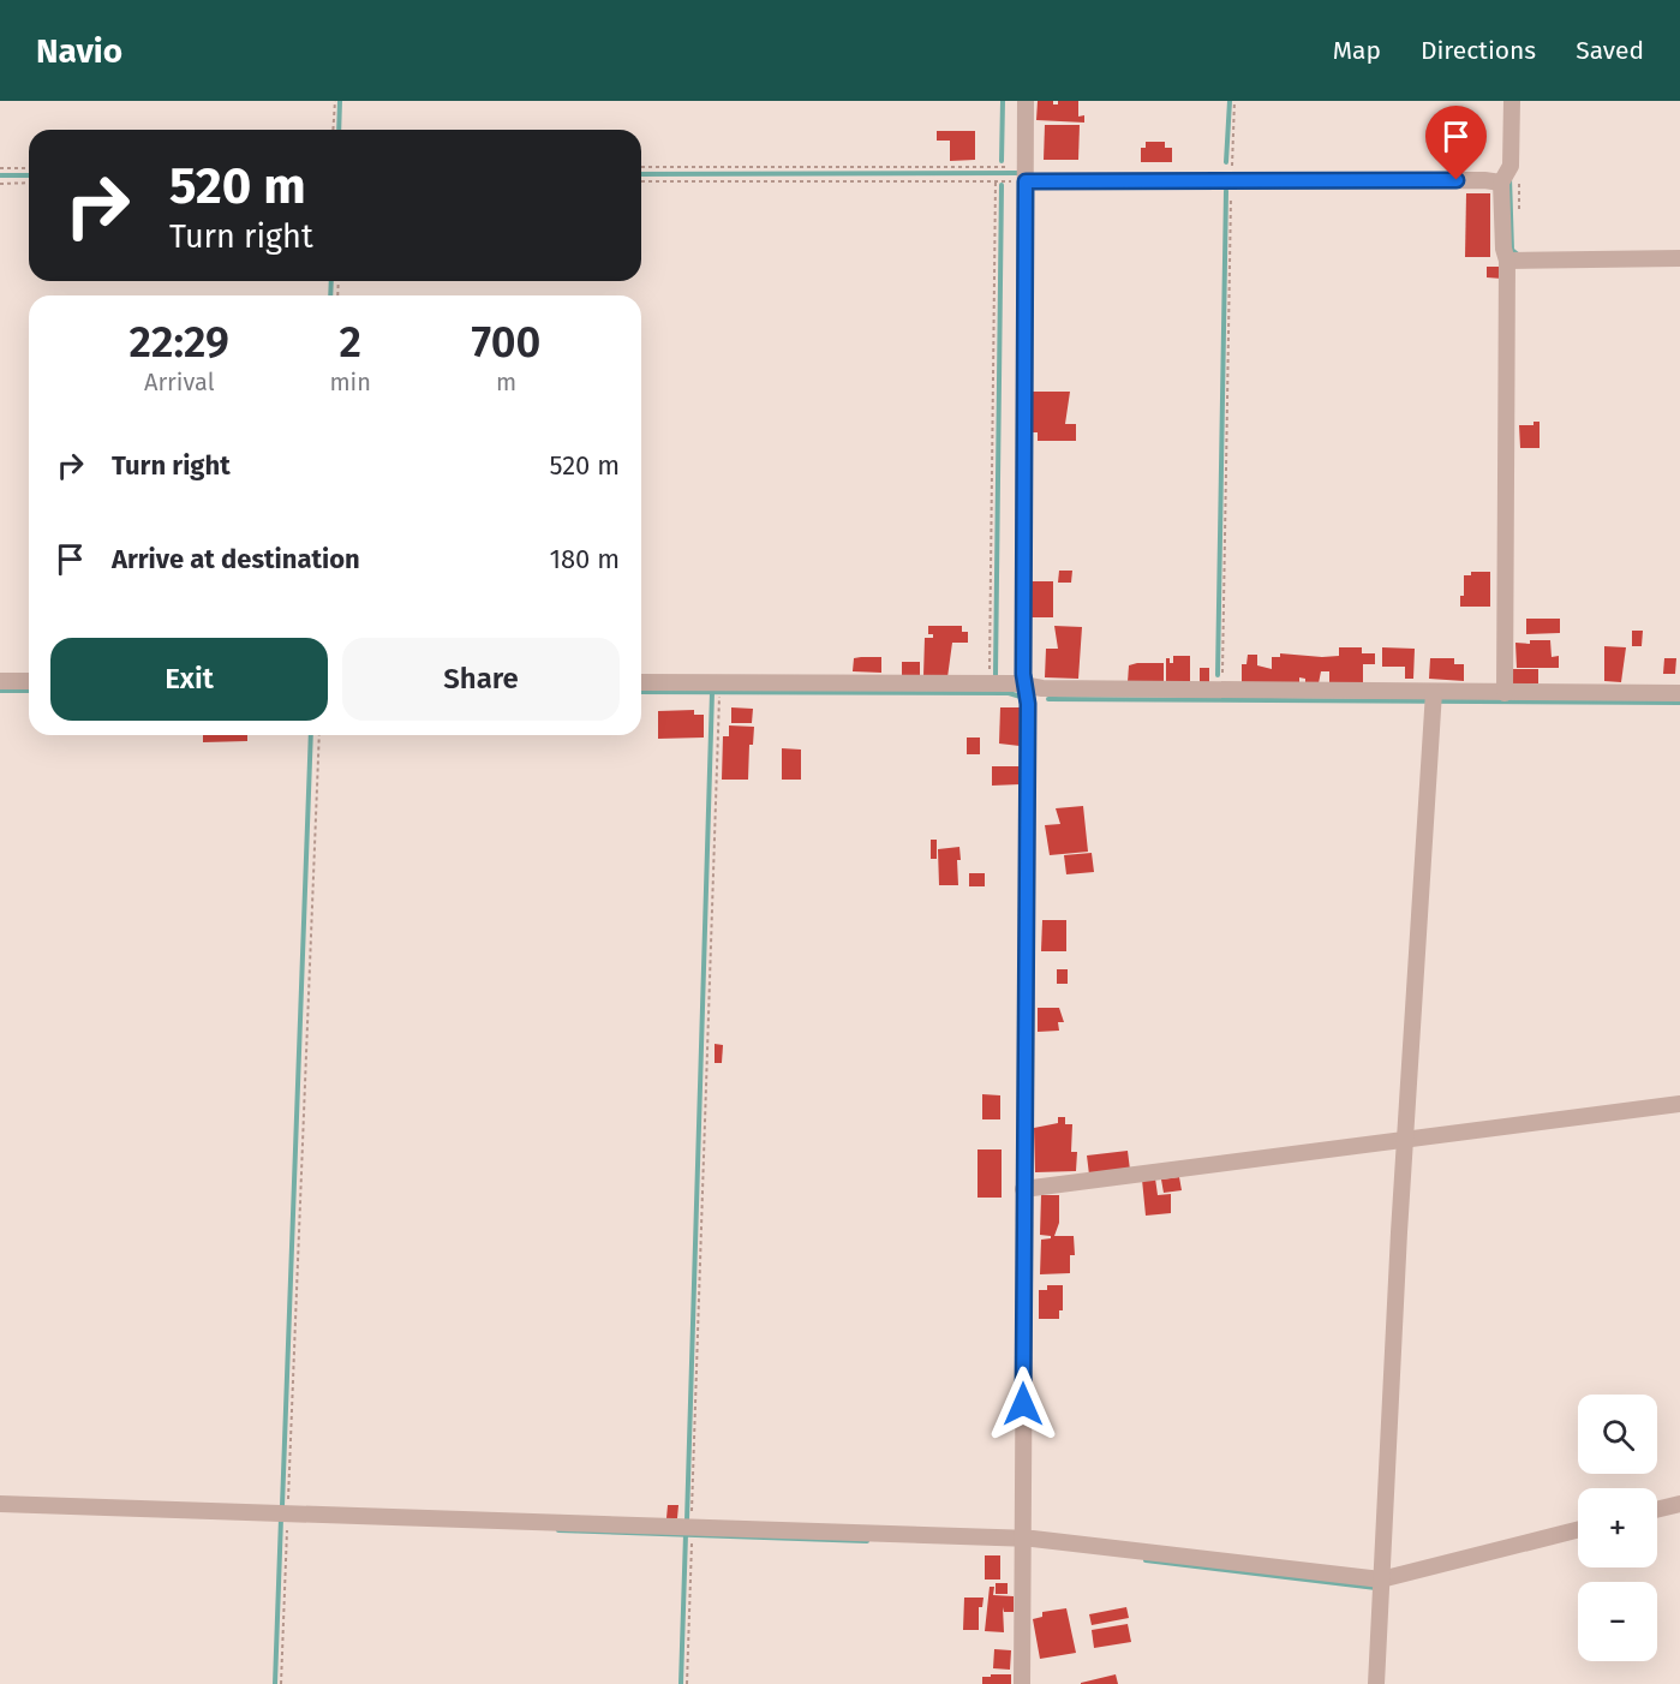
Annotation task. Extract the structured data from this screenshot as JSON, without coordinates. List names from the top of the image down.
{
  "page": {
    "header": "Navio",
    "nav": ["Map", "Directions", "Saved"],
    "turn": ["520 m", "Turn right"],
    "eta": [
      "22:29",
      "Arrival",
      "2",
      "min",
      "700",
      "m"
    ],
    "list": [
      {
        "name": "Turn right",
        "value": "520 m"
      },
      {
        "name": "Arrive at destination",
        "value": "180 m"
      }
    ],
    "buttons": ["Exit", "Share"],
    "map_buttons": ["+", "−"]
  }
}
